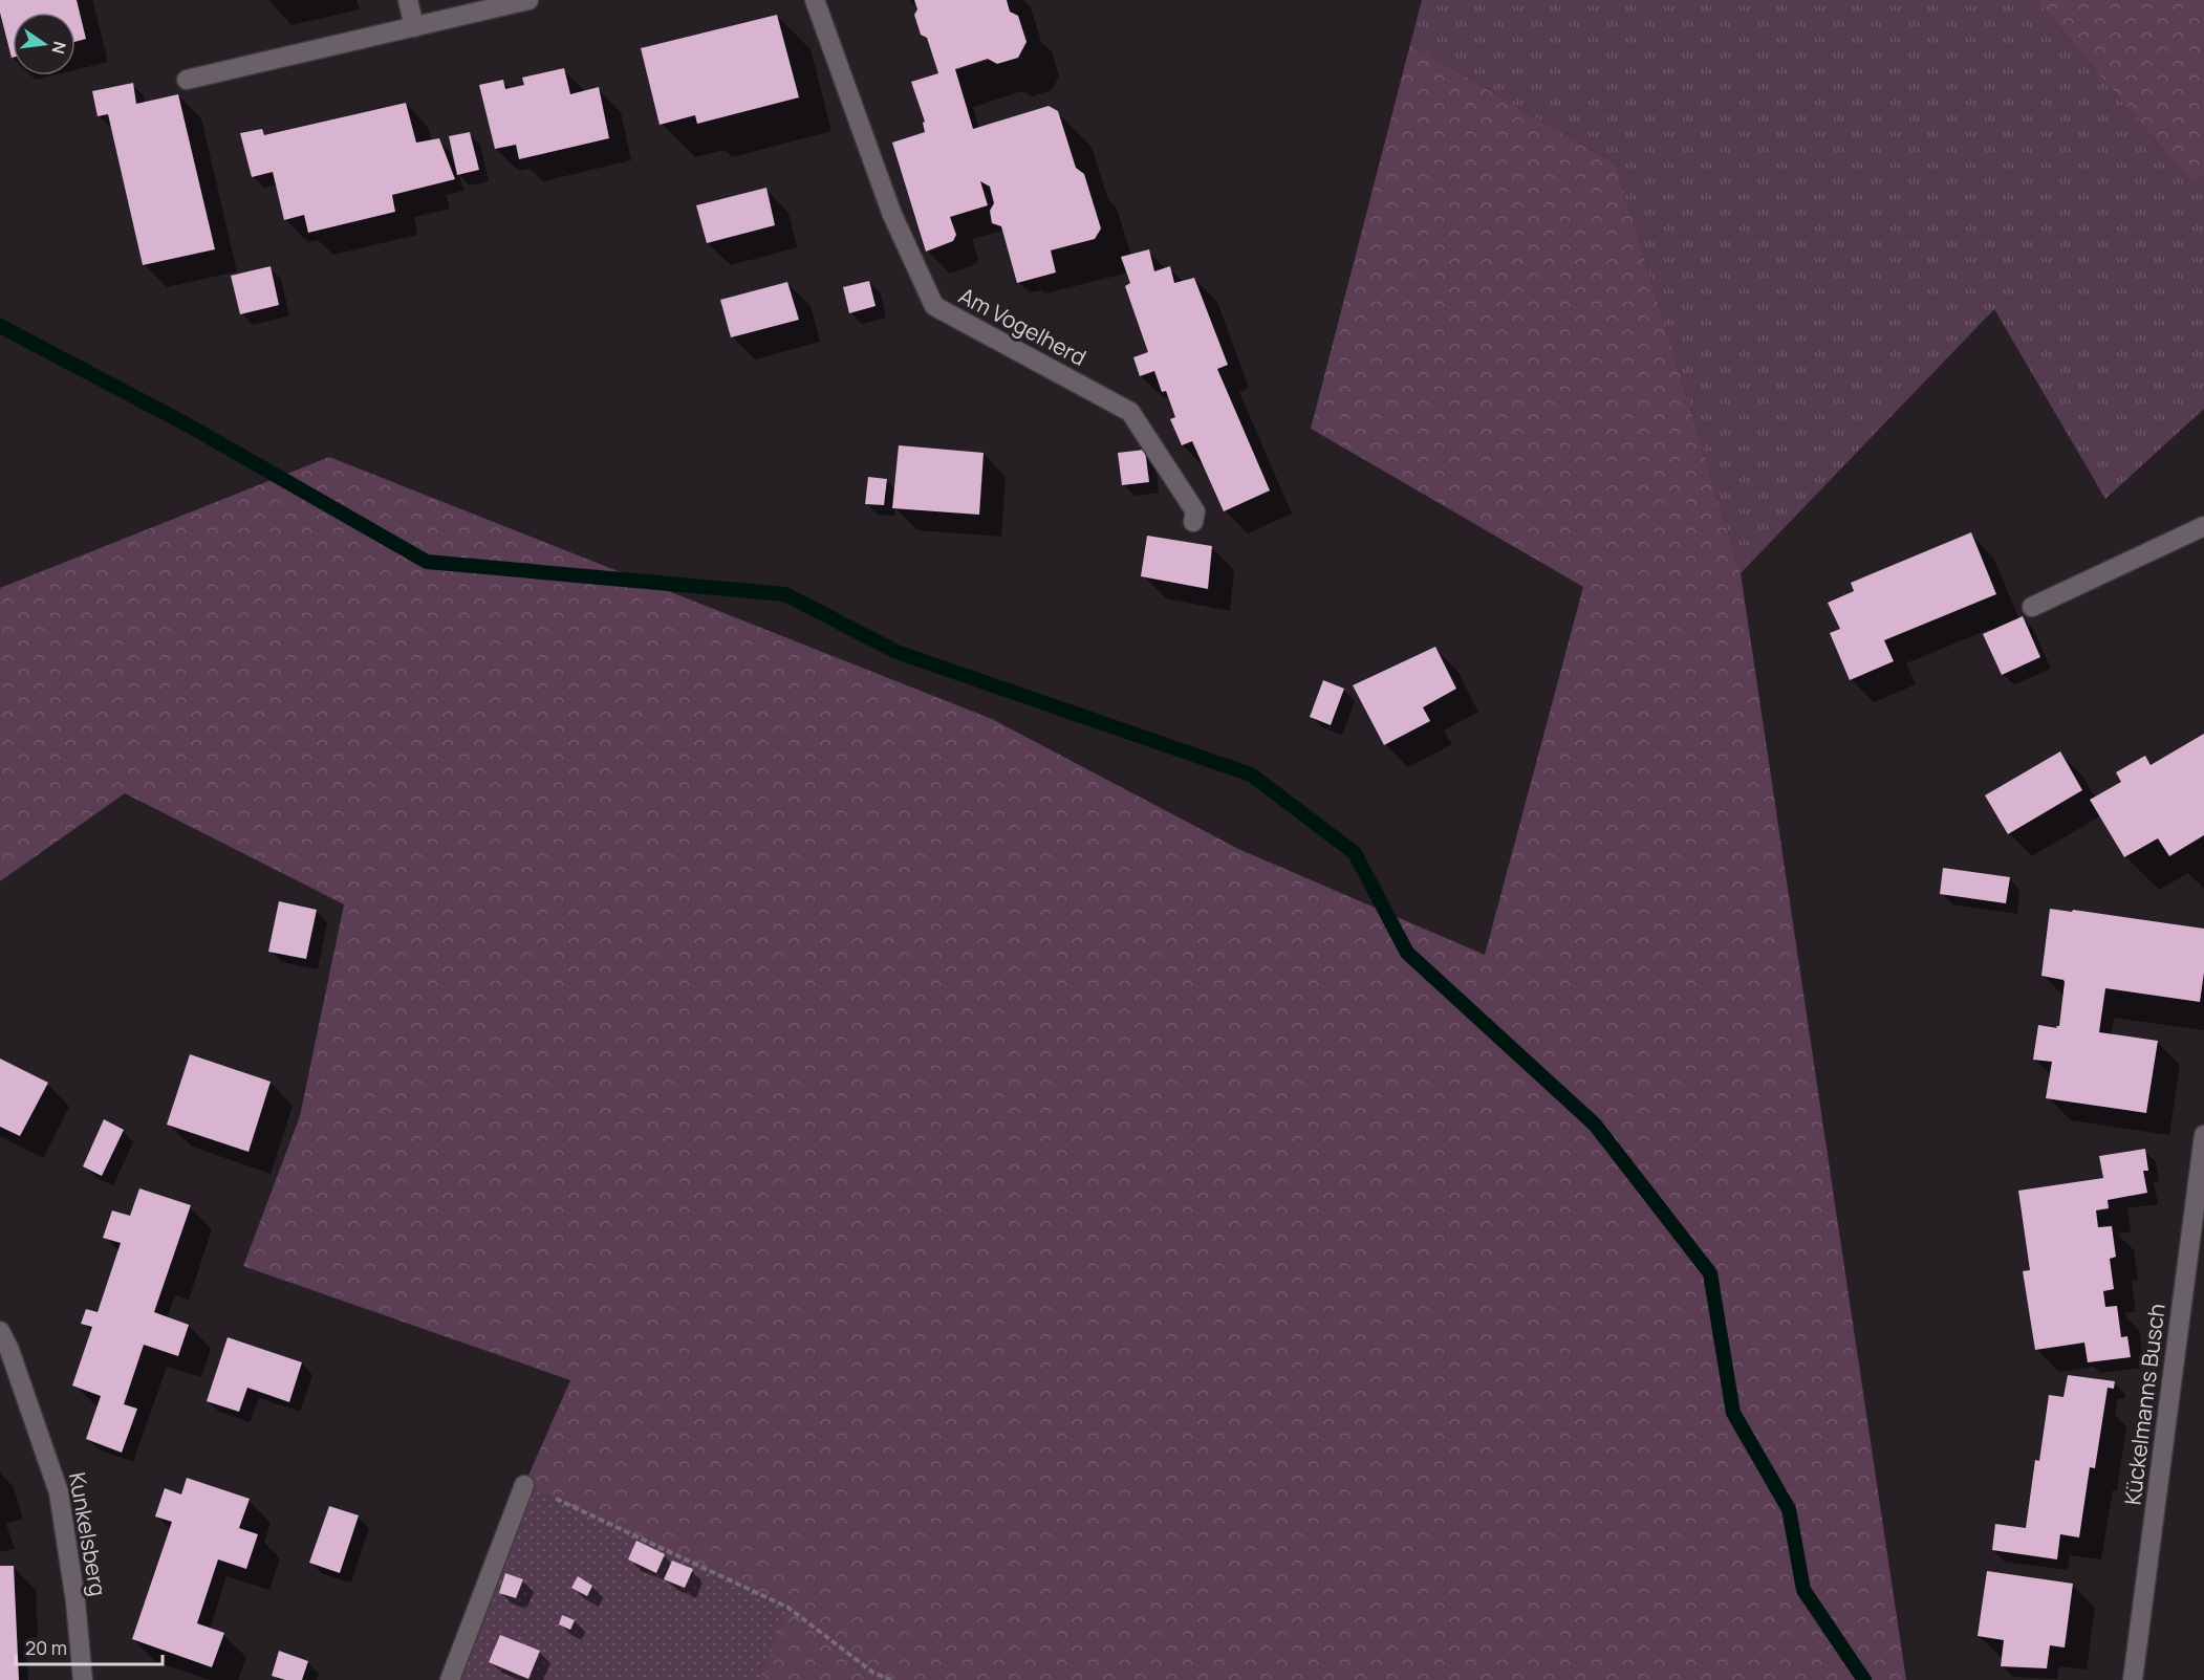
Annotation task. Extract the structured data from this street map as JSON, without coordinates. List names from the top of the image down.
{
  "streets": {
    "street": ["Am Vogelherd", "Kückelmanns Busch", "Kunkelsberg"]
  },
  "scale_bar": "20 m",
  "north": "right"
}
